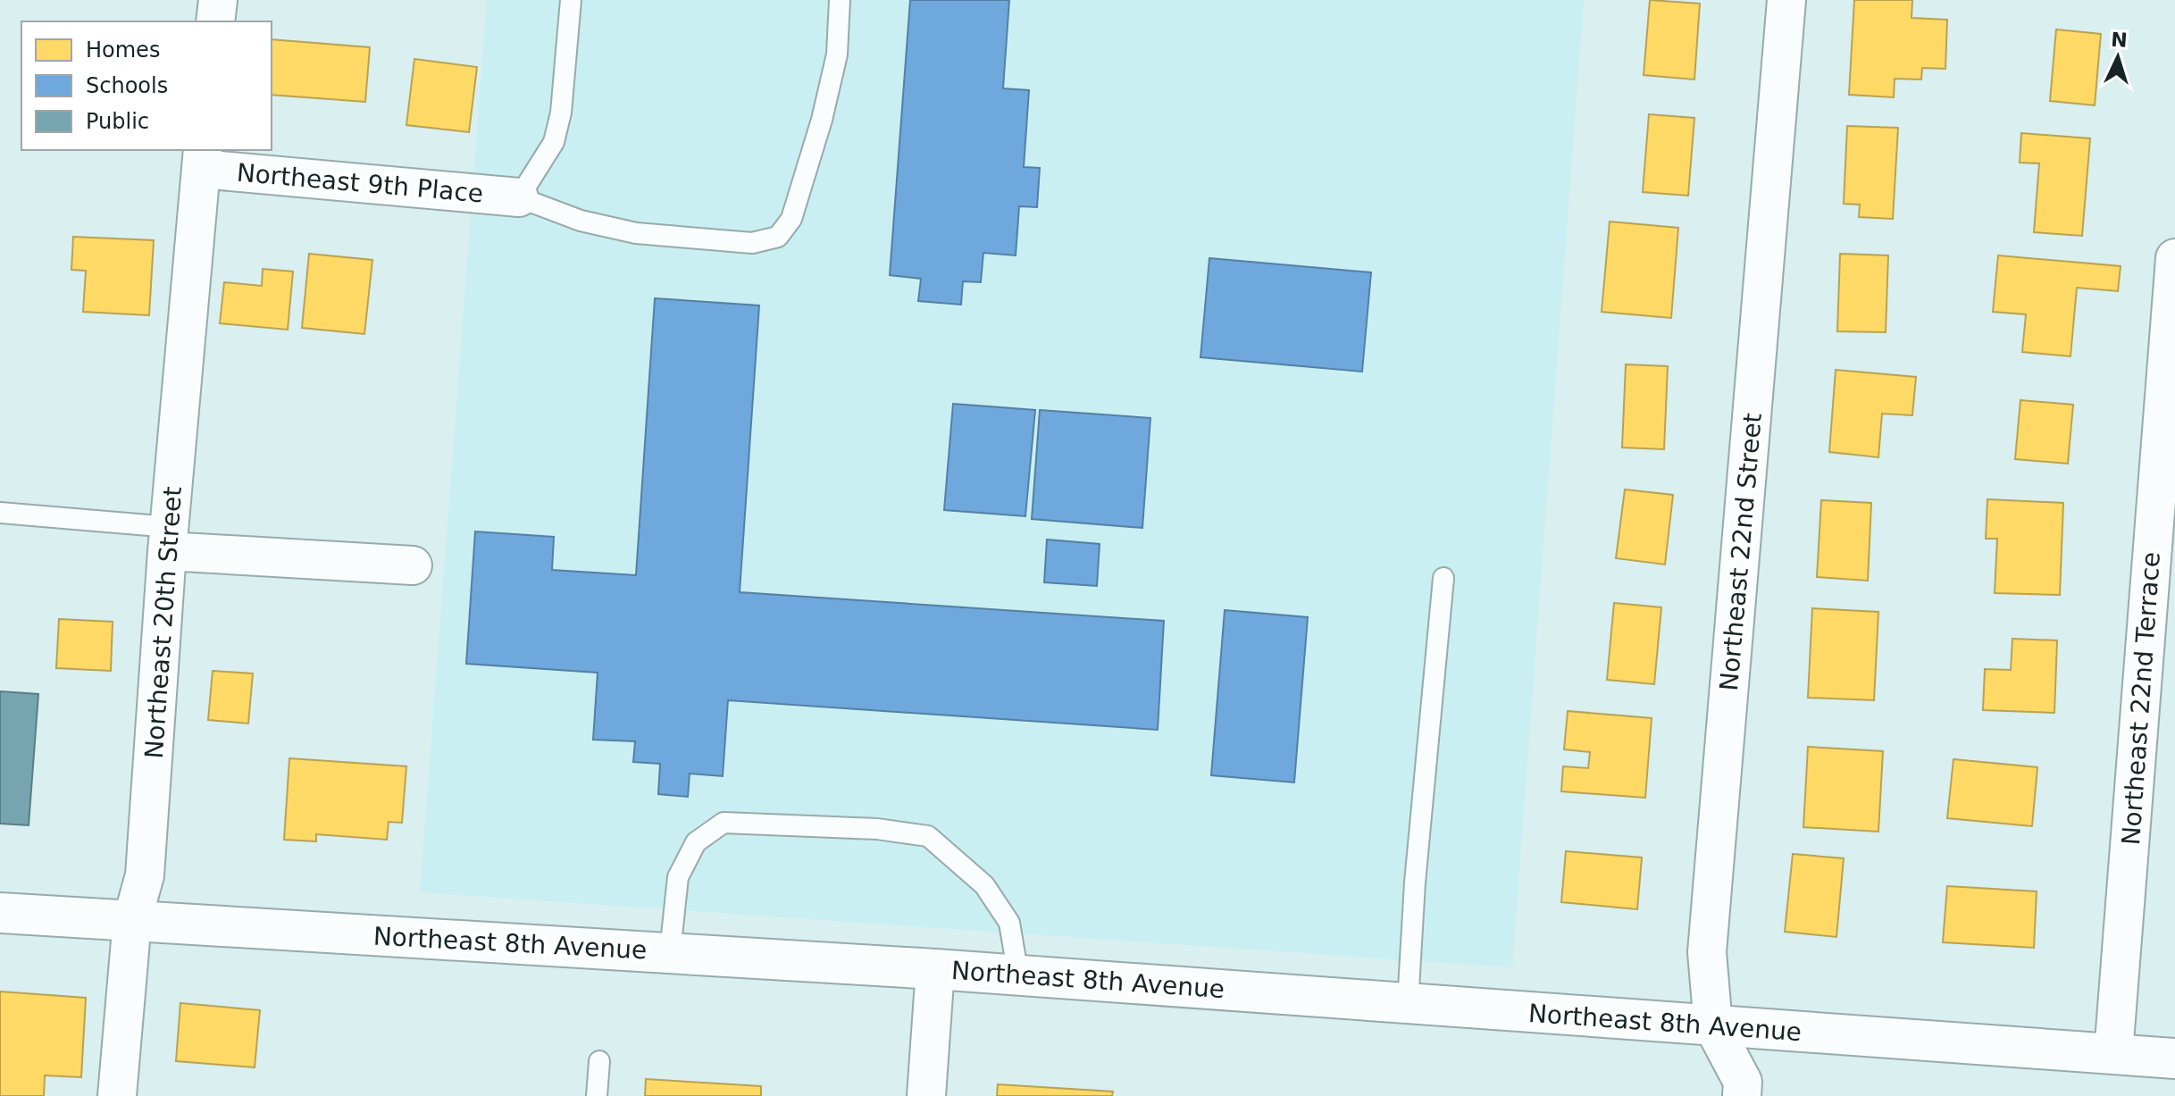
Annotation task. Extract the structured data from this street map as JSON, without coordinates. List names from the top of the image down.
{
  "streets": {
    "street": [
      "Northeast 9th Place",
      "Northeast 22nd Street",
      "Northeast 20th Street",
      "Northeast 22nd Terrace",
      "Northeast 8th Avenue"
    ]
  },
  "crossings": [
    ["Northeast 9th Place", "Northeast 20th Street"],
    ["Northeast 22nd Street", "Northeast 8th Avenue"],
    ["Northeast 20th Street", "Northeast 8th Avenue"],
    ["Northeast 22nd Terrace", "Northeast 8th Avenue"]
  ],
  "legend": ["Homes", "Schools", "Public"],
  "north": "top"
}
